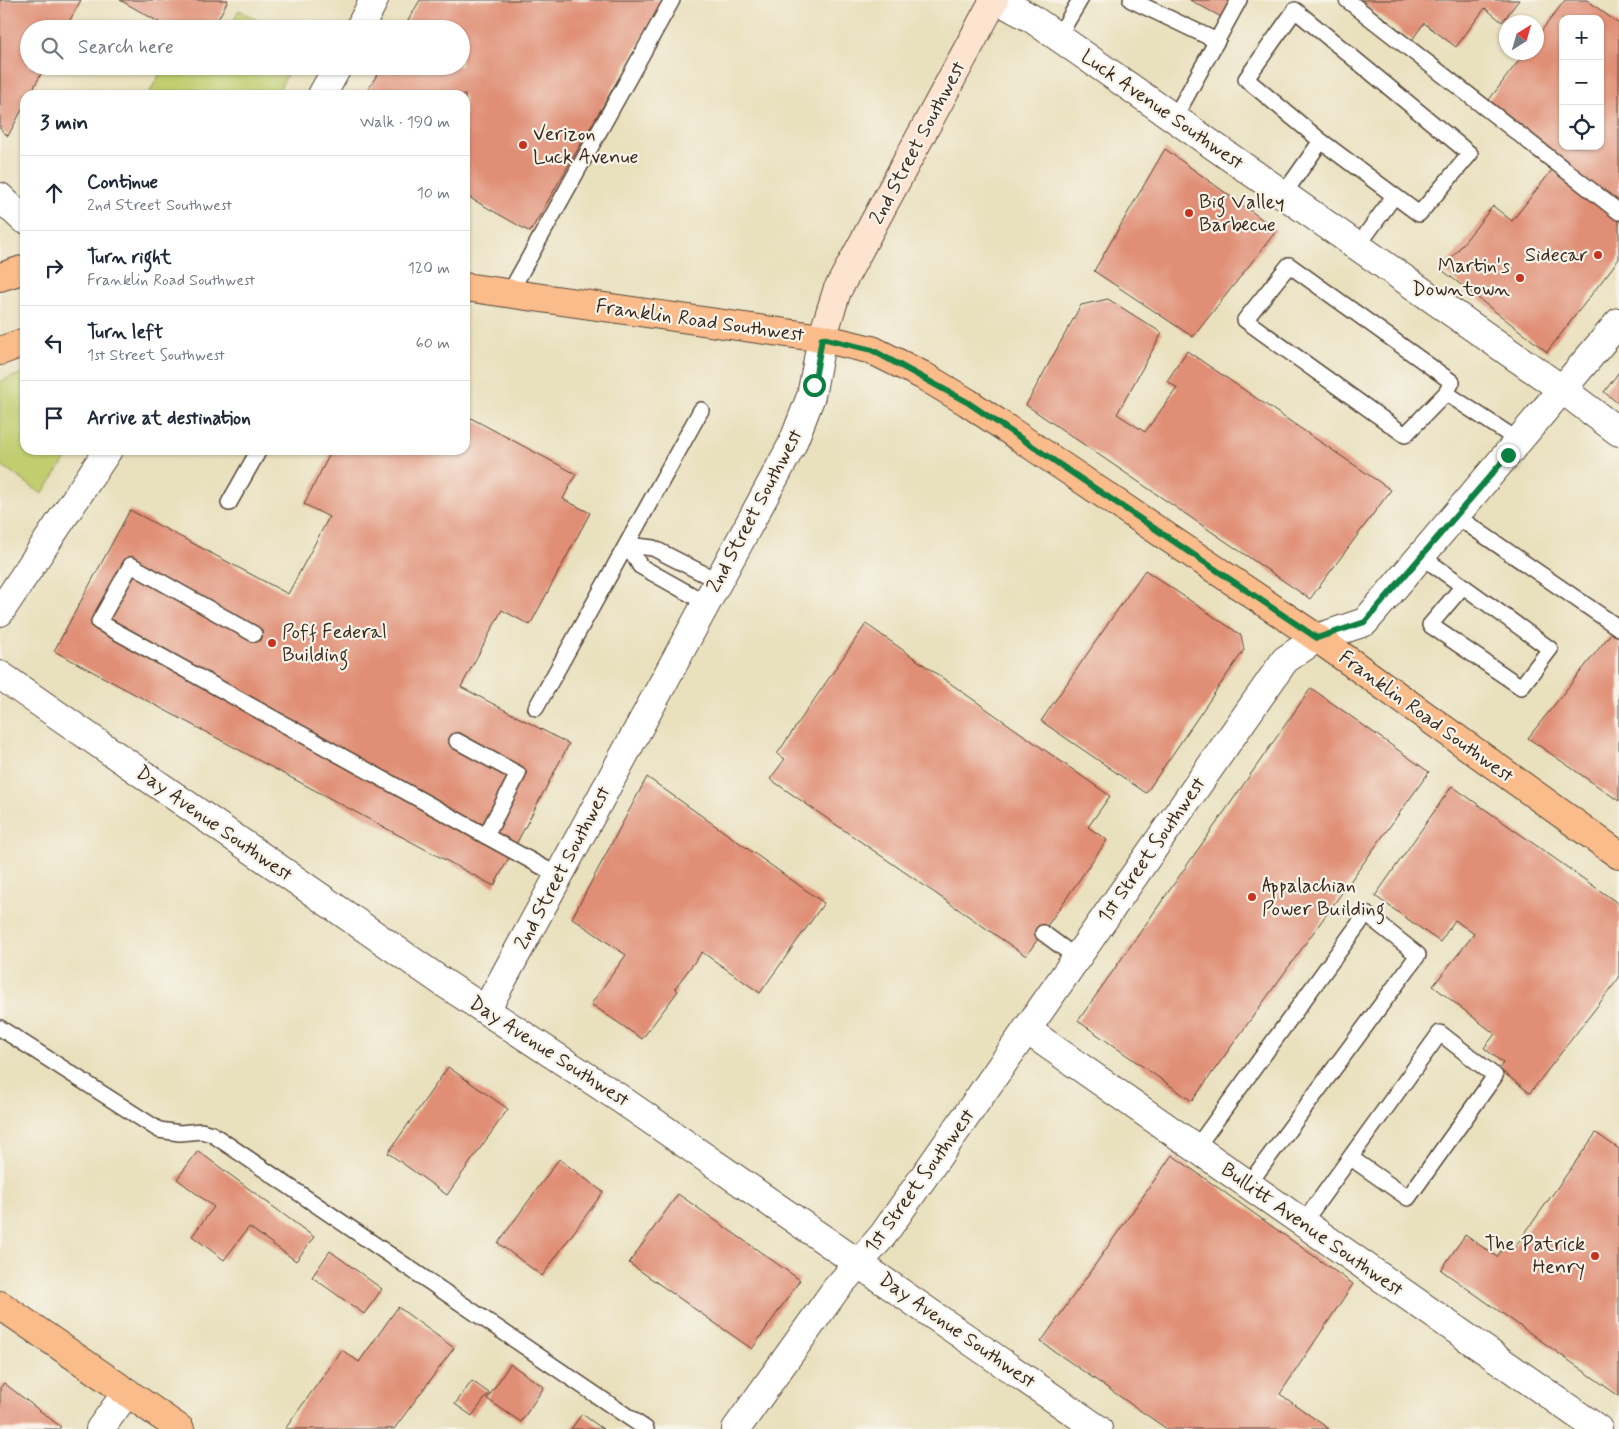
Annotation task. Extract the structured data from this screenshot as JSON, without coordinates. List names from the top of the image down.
{
  "streets": {
    "main road": ["2nd Street Southwest", "Franklin Road Southwest"],
    "street": [
      "Luck Avenue Southwest",
      "Day Avenue Southwest",
      "1st Street Southwest",
      "Bullitt Avenue Southwest"
    ]
  },
  "crossings": [
    ["Luck Avenue Southwest", "1st Street Southwest"],
    ["2nd Street Southwest", "Franklin Road Southwest"],
    ["2nd Street Southwest", "Day Avenue Southwest"],
    ["Franklin Road Southwest", "1st Street Southwest"],
    ["Day Avenue Southwest", "1st Street Southwest"],
    ["1st Street Southwest", "Bullitt Avenue Southwest"]
  ],
  "places": [
    "Verizon Luck Avenue",
    "Big Valley Barbecue",
    "Sidecar",
    "Martin's Downtown",
    "Poff Federal Building",
    "Appalachian Power Building",
    "The Patrick Henry"
  ],
  "north": "top right",
  "page": {
    "map_buttons": ["+", "−"],
    "search": "Search here",
    "heading": ["3 min", "Walk · 190 m"],
    "list": [
      ["Continue", "2nd Street Southwest", "10 m"],
      ["Turn right", "Franklin Road Southwest", "120 m"],
      ["Turn left", "1st Street Southwest", "60 m"],
      "Arrive at destination"
    ]
  }
}
